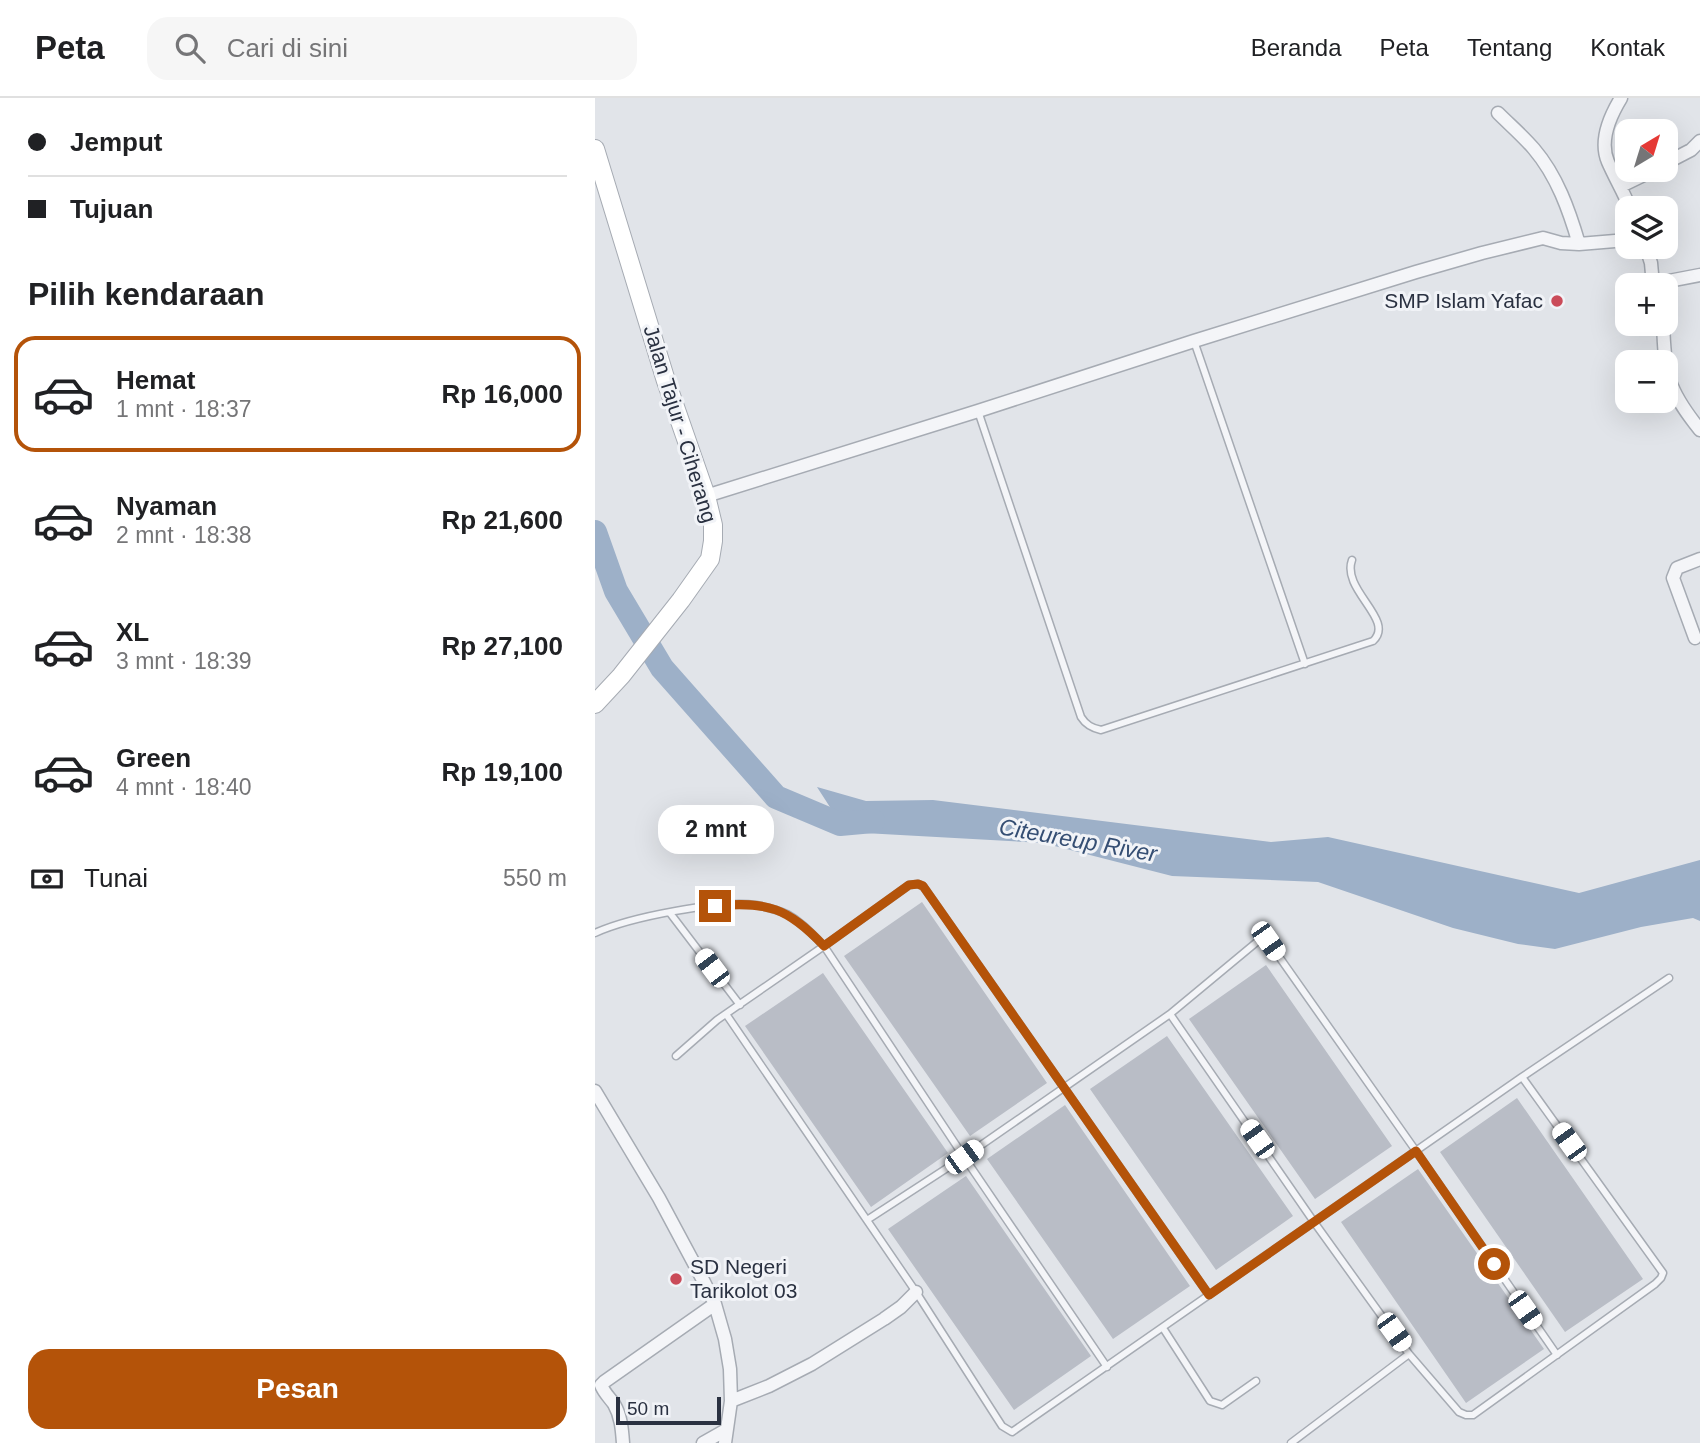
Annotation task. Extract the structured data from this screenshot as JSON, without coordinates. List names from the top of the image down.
{
  "streets": {
    "main road": ["Jalan Tajur - Ciherang"]
  },
  "water": ["Citeureup River"],
  "places": ["SMP Islam Yafac", "SD Negeri Tarikolot 03"],
  "scale_bar": "50 m",
  "north": "top right",
  "page": {
    "header": "Peta",
    "search": "Cari di sini",
    "nav": [
      "Beranda",
      "Peta",
      "Tentang",
      "Kontak"
    ],
    "banner": ["Jemput", "Tujuan"],
    "map_buttons": ["+", "−"],
    "heading": "Pilih kendaraan",
    "list": [
      {
        "name": "Hemat",
        "note": "1 mnt · 18:37",
        "value": "Rp 16,000"
      },
      {
        "name": "Nyaman",
        "note": "2 mnt · 18:38",
        "value": "Rp 21,600"
      },
      {
        "name": "XL",
        "note": "3 mnt · 18:39",
        "value": "Rp 27,100"
      },
      {
        "name": "Green",
        "note": "4 mnt · 18:40",
        "value": "Rp 19,100"
      }
    ],
    "bubble": "2 mnt",
    "pay": ["Tunai", "550 m"],
    "buttons": "Pesan",
    "scale": "50 m"
  }
}
